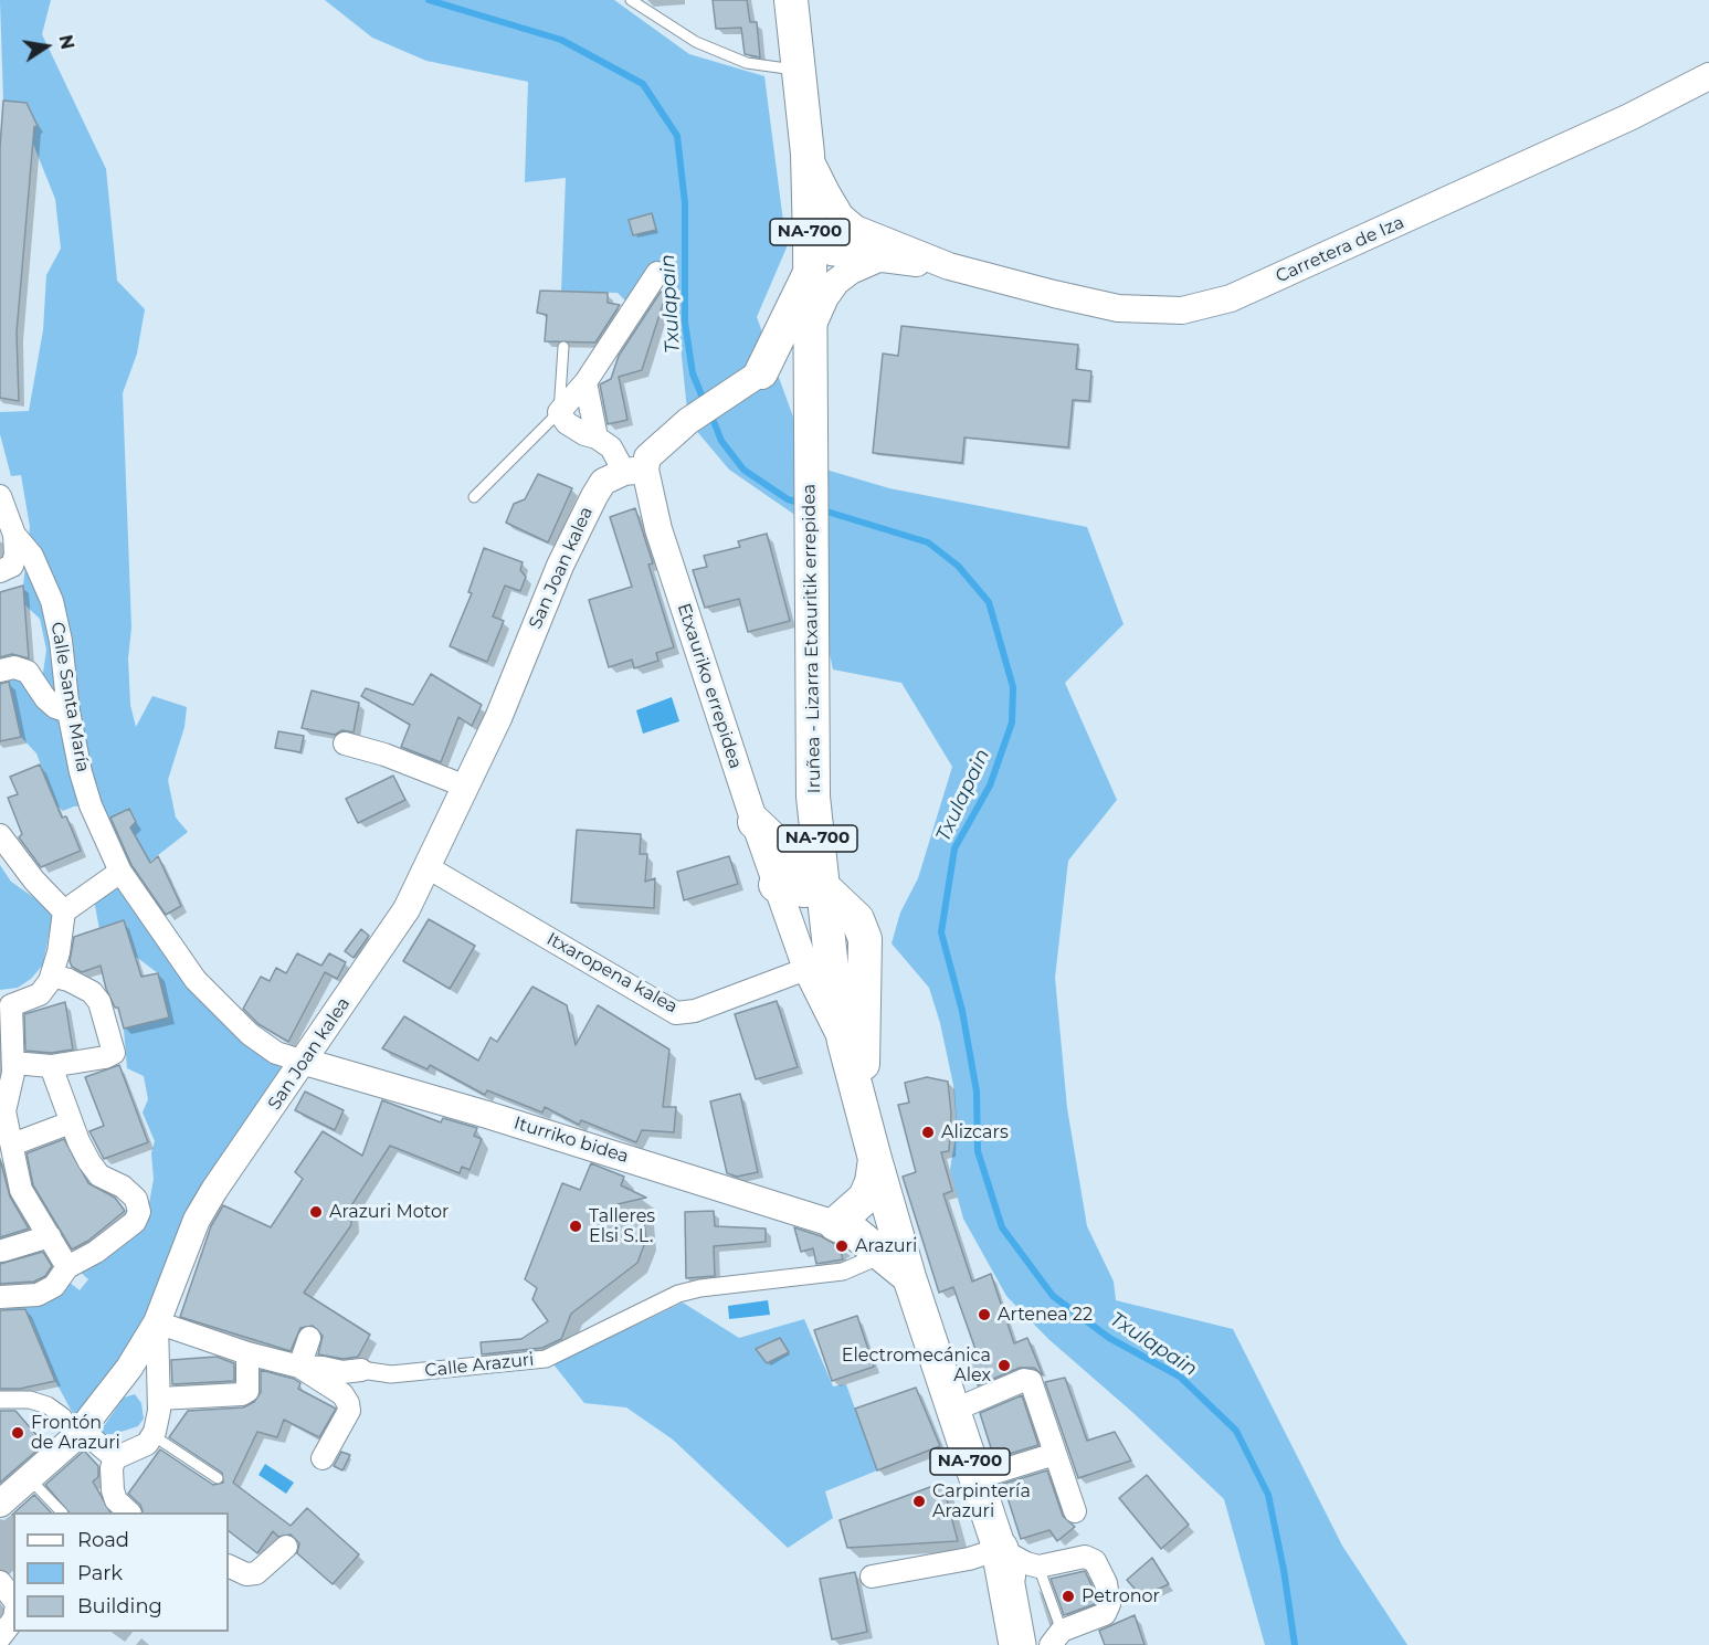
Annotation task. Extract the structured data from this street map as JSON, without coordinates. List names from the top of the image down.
{
  "streets": {
    "main road": ["NA-700", "Iruñea - Lizarra Etxauritik errepidea"],
    "street": [
      "Carretera de Iza",
      "San Joan kalea",
      "Etxauriko errepidea",
      "Calle Santa María",
      "Itxaropena kalea",
      "Iturriko bidea",
      "Calle Arazuri"
    ]
  },
  "crossings": [
    ["Carretera de Iza", "Iruñea - Lizarra Etxauritik errepidea"],
    ["San Joan kalea", "Etxauriko errepidea"],
    ["San Joan kalea", "Calle Santa María"],
    ["San Joan kalea", "Itxaropena kalea"],
    ["San Joan kalea", "Iturriko bidea"],
    ["Iruñea - Lizarra Etxauritik errepidea", "Etxauriko errepidea"],
    ["Etxauriko errepidea", "Itxaropena kalea"],
    ["Calle Santa María", "Iturriko bidea"]
  ],
  "water": ["Txulapain"],
  "places": [
    "Alizcars",
    "Arazuri Motor",
    "Talleres Elsi S.L.",
    "Arazuri",
    "Artenea 22",
    "Electromecánica Alex",
    "Frontón de Arazuri",
    "Carpintería Arazuri",
    "Petronor"
  ],
  "legend": ["Road", "Park", "Building"],
  "north": "right"
}
